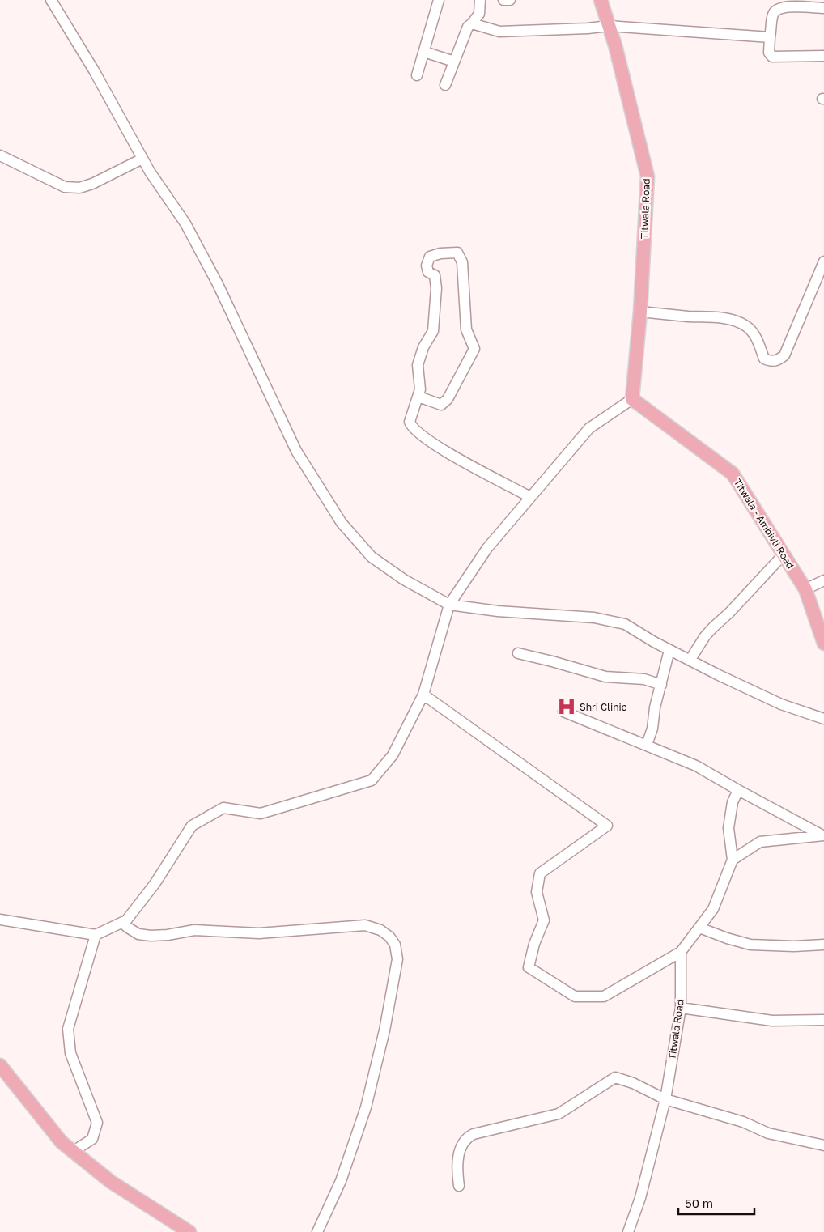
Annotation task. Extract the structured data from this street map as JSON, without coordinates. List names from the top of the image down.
{
  "streets": {
    "main road": ["Titwala Road", "Titwala - Ambivli Road"]
  },
  "crossings": [
    ["Titwala Road", "Titwala - Ambivli Road"]
  ],
  "places": {
    "hospital": ["Shri Clinic"]
  },
  "scale_bar": "50 m"
}
